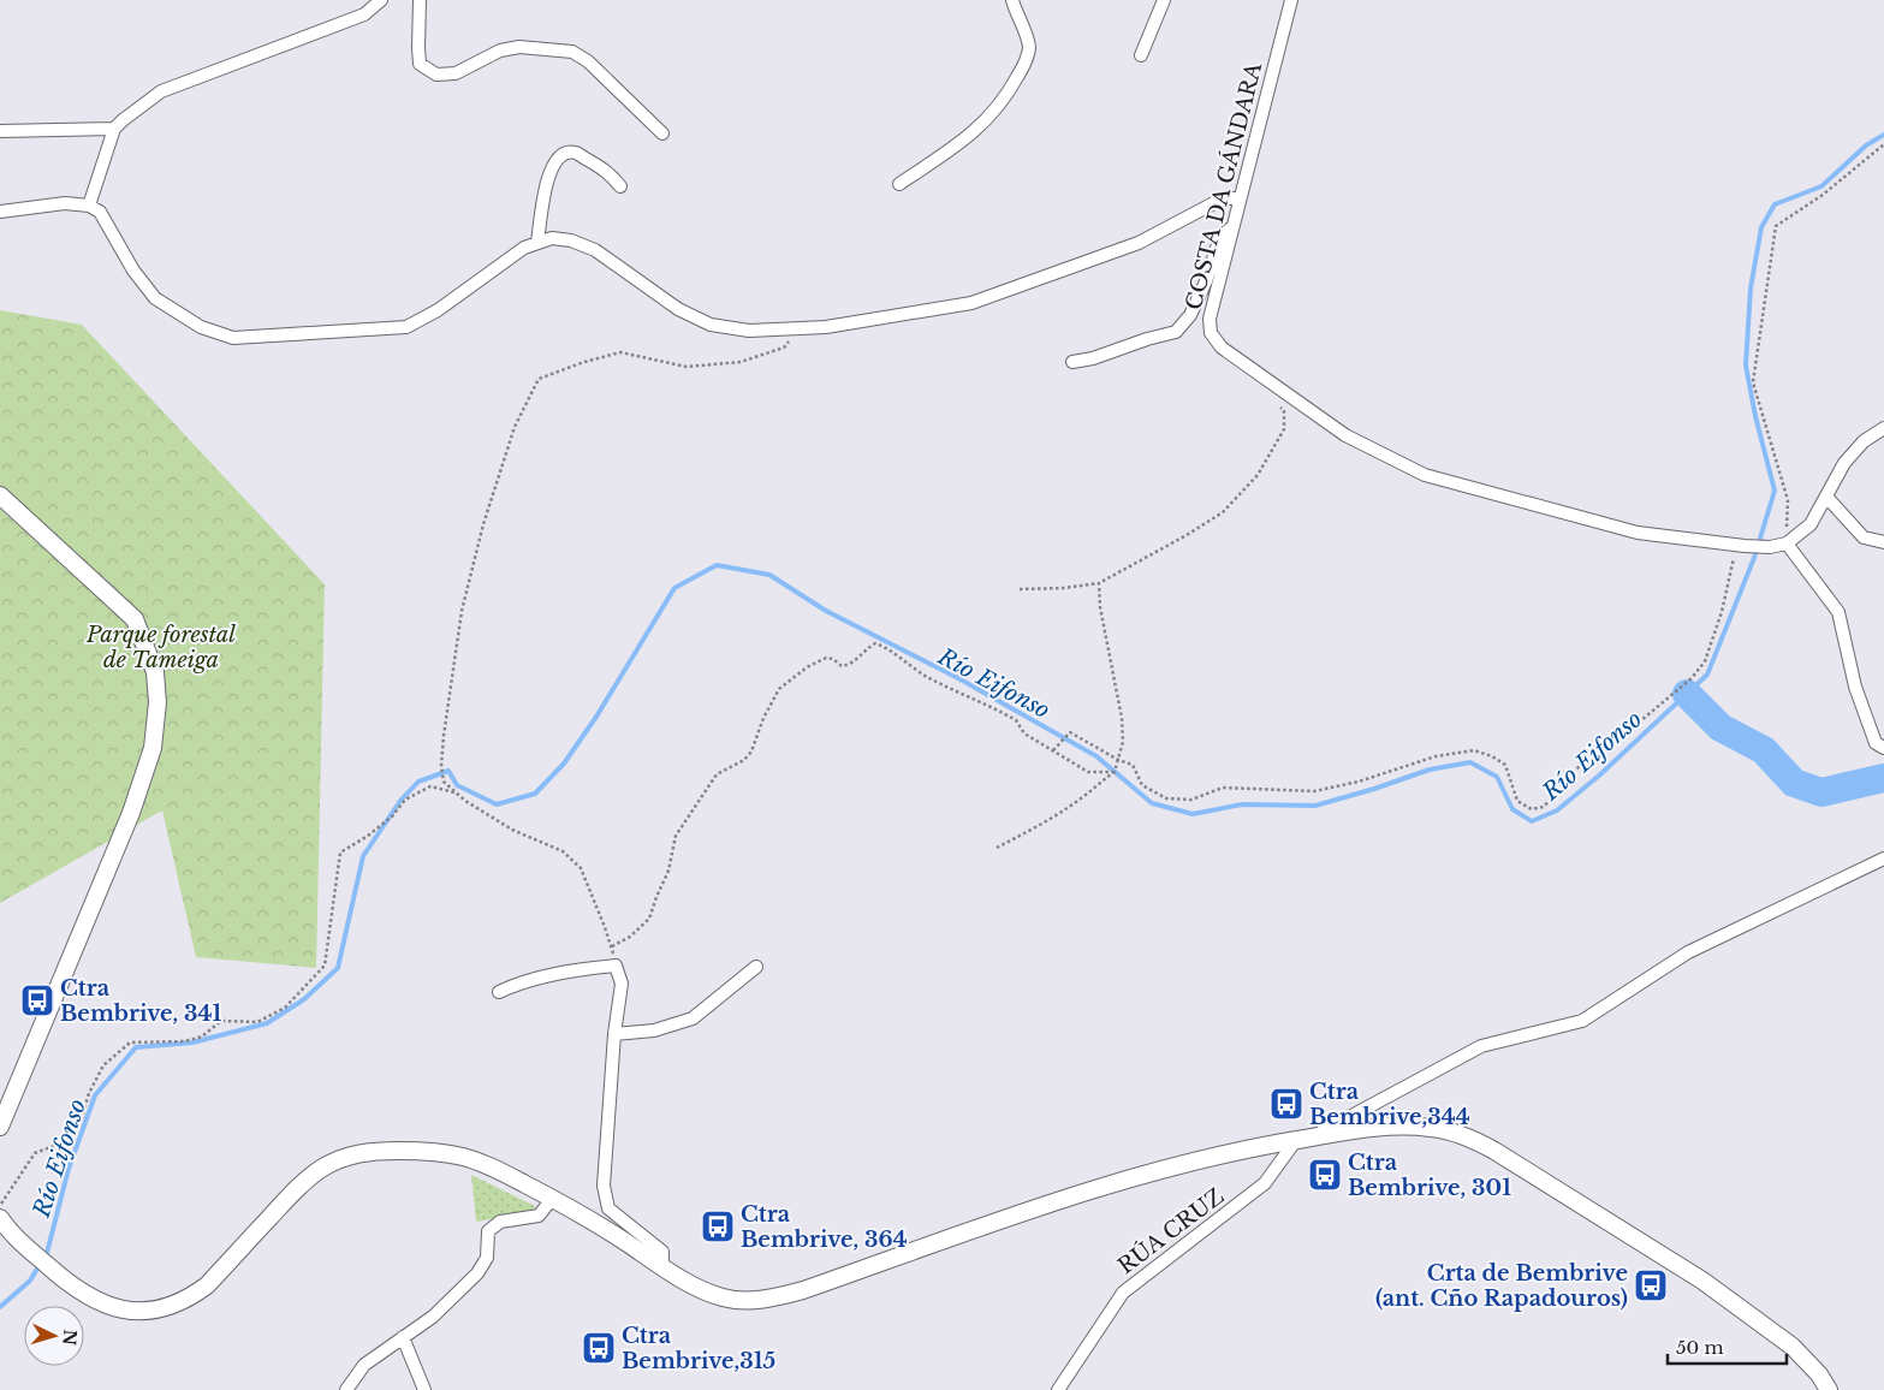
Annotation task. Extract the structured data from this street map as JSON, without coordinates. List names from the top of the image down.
{
  "streets": {
    "street": ["COSTA DA GÁNDARA", "RÚA CRUZ"]
  },
  "water": ["Río Eifonso"],
  "parks": ["Parque forestal de Tameiga"],
  "places": {
    "bus stop": [
      "Ctra Bembrive, 341",
      "Ctra Bembrive,344",
      "Ctra Bembrive, 301",
      "Ctra Bembrive, 364",
      "Crta de Bembrive (ant. Cño Rapadouros)",
      "Ctra Bembrive,315"
    ]
  },
  "scale_bar": "50 m",
  "north": "right"
}
